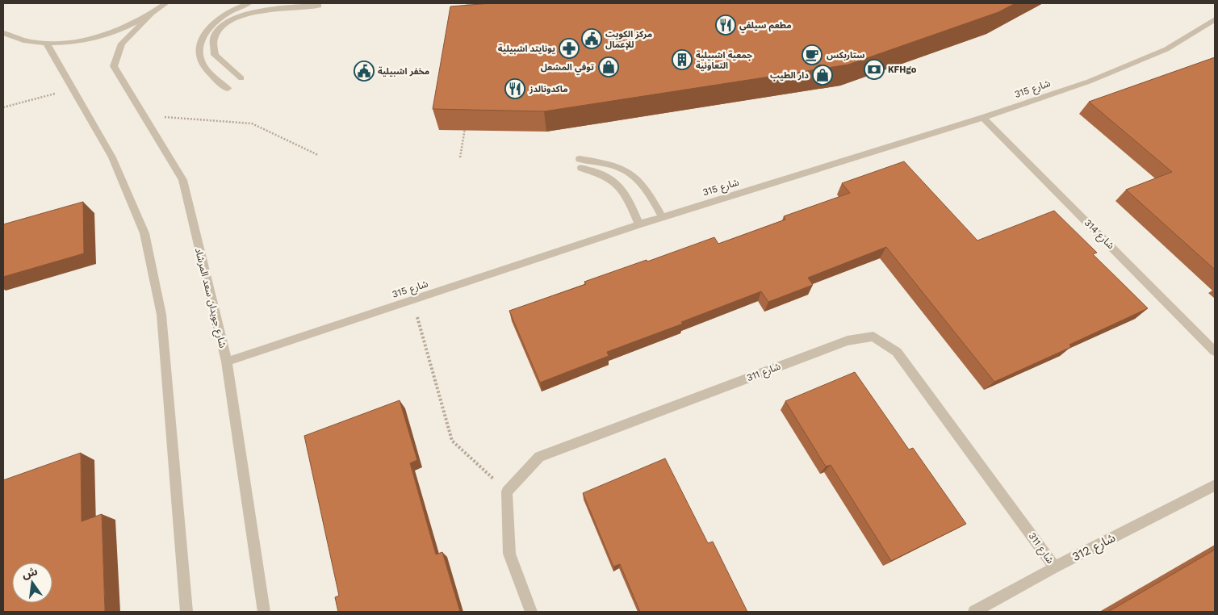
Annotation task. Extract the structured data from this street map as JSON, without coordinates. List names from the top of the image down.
{
  "streets": {
    "street": [
      "شارع 315",
      "شارع 314",
      "شارع جويدان سعد المرشاد",
      "شارع 311",
      "شارع 312"
    ]
  },
  "crossings": [
    ["شارع 315", "شارع 314"],
    ["شارع 315", "شارع جويدان سعد المرشاد"],
    ["شارع 311", "شارع 312"]
  ],
  "places": {
    "restaurant": ["مطعم سيلفي", "ماكدونالدز"],
    "public building": ["مركز الكويت للإعمال", "مخفر اشبيلية"],
    "pharmacy": ["يونايتد اشبيلية"],
    "cafe": ["ستاربكس"],
    "building": ["جمعية اشبيلية التعاونية"],
    "shop": ["توفي المشعل", "دار الطيب"],
    "bank": ["KFHgo"]
  },
  "north": "top"
}
